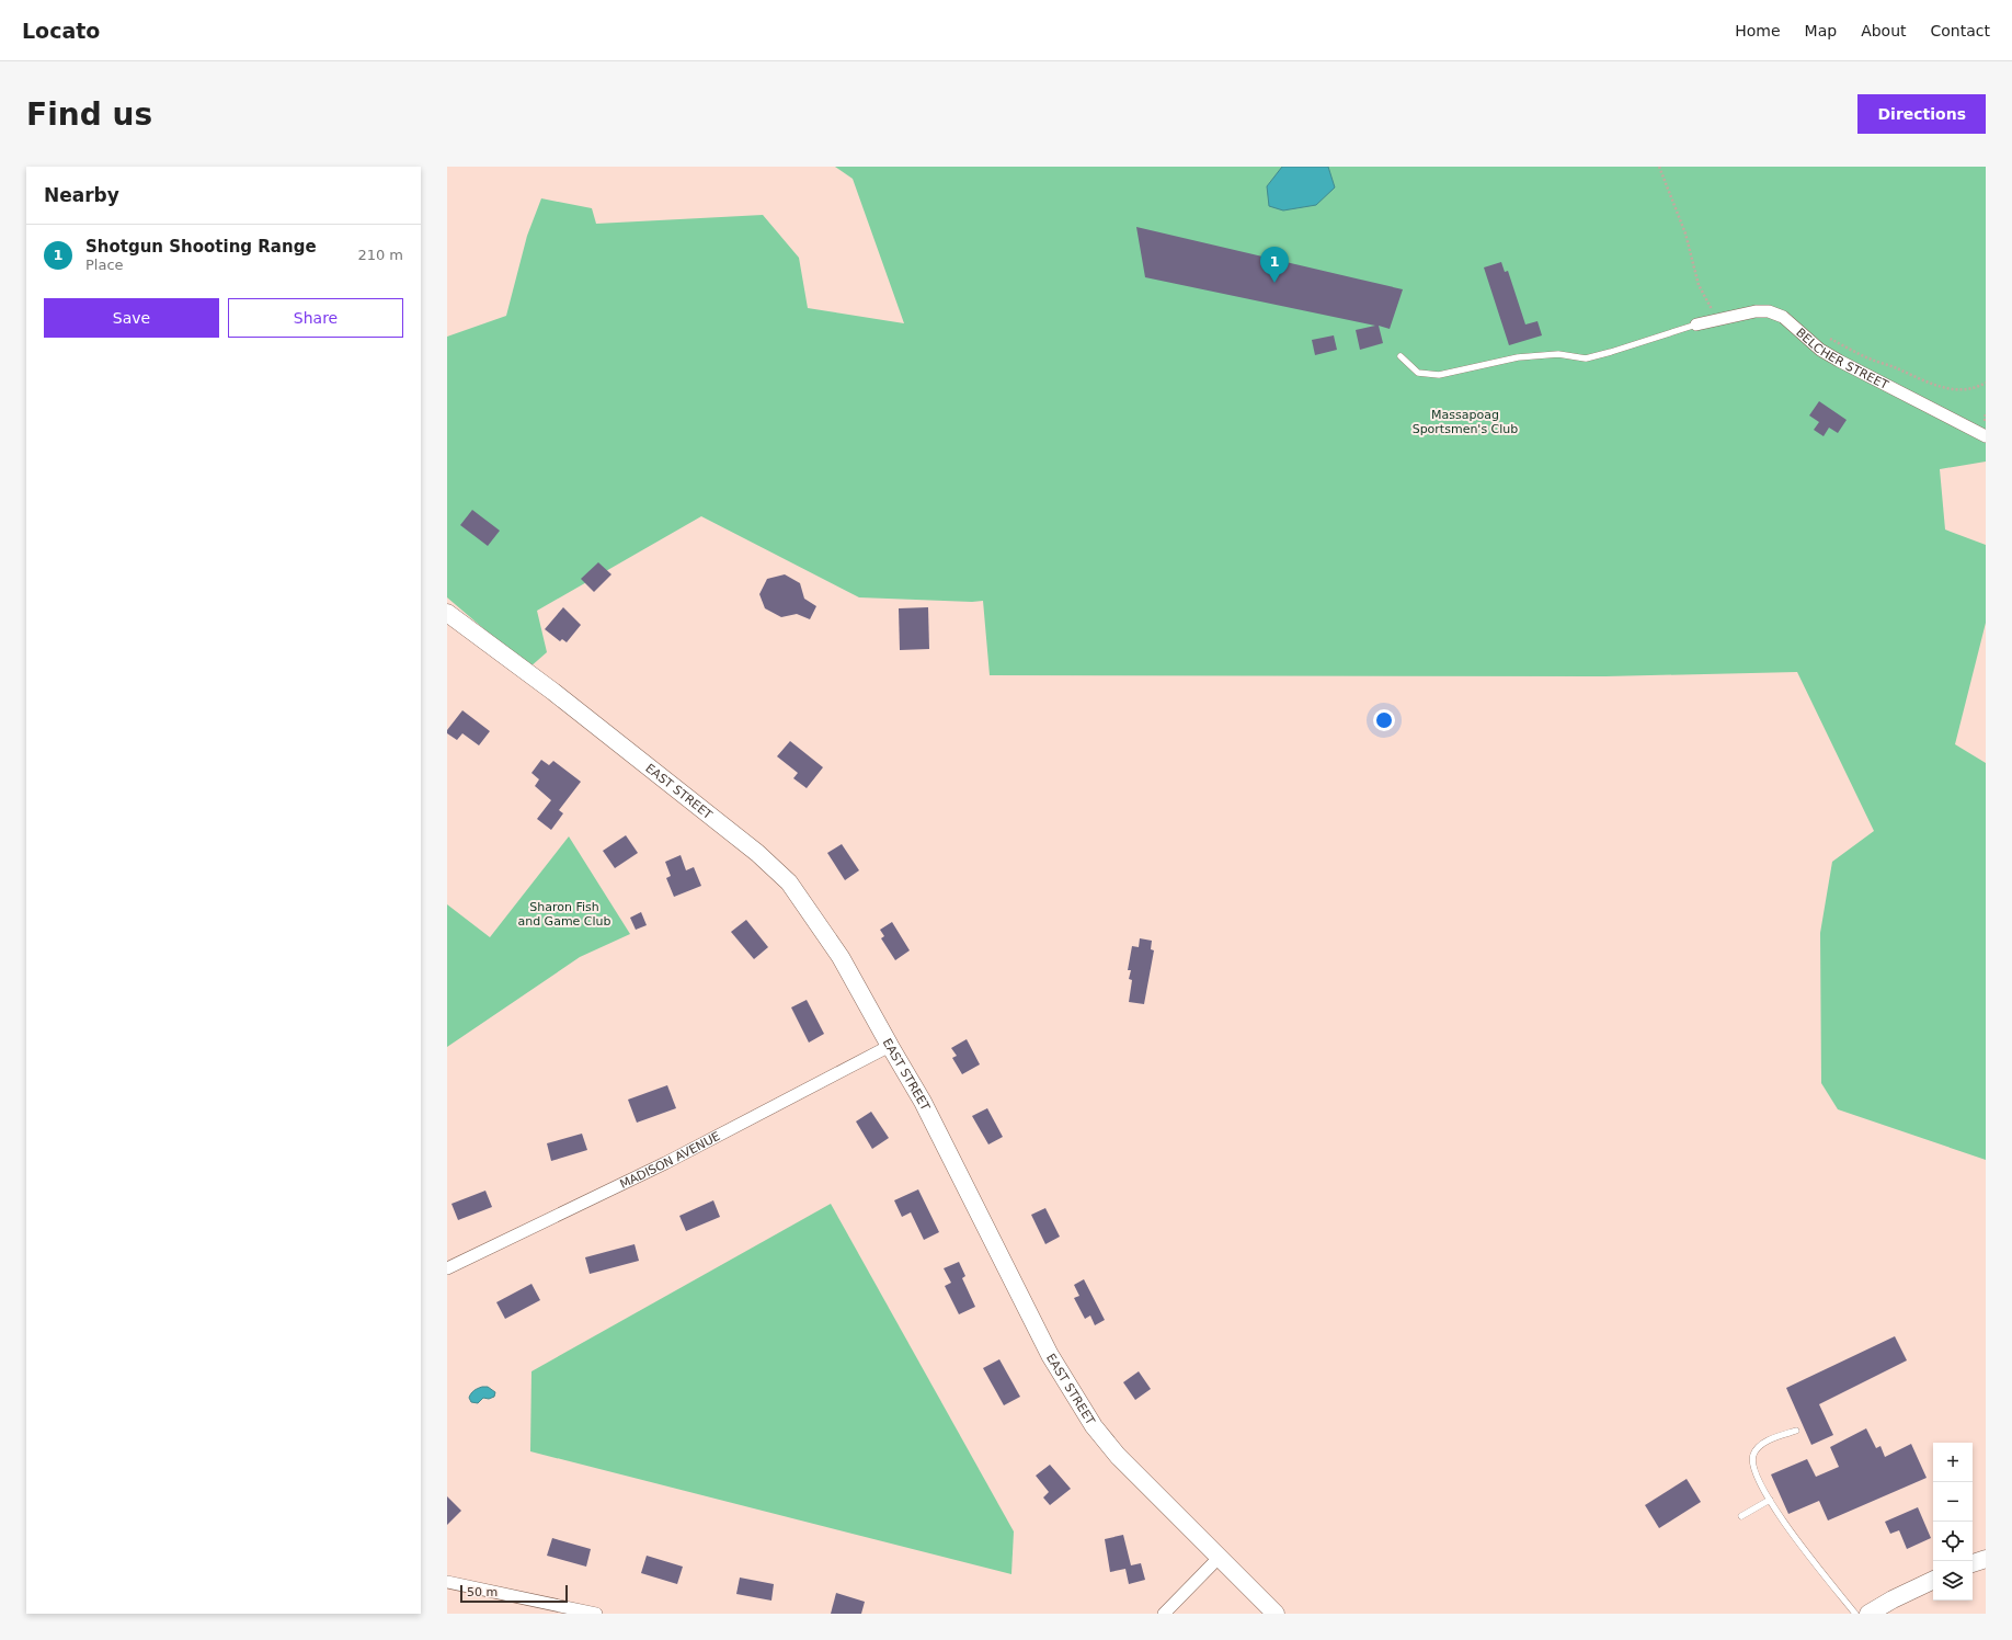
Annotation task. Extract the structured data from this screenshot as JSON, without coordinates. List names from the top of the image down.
{
  "streets": {
    "street": ["BELCHER STREET", "EAST STREET", "MADISON AVENUE"]
  },
  "crossings": [
    ["EAST STREET", "MADISON AVENUE"]
  ],
  "parks": ["Massapoag Sportsmen's Club", "Sharon Fish and Game Club"],
  "scale_bar": "50 m",
  "page": {
    "header": "Locato",
    "nav": [
      "Home",
      "Map",
      "About",
      "Contact"
    ],
    "buttons": [
      "Directions",
      ["Save", "Share"]
    ],
    "title": "Find us",
    "heading": "Nearby",
    "list": [
      {
        "mark": "1",
        "name": "Shotgun Shooting Range",
        "note": "Place",
        "value": "210 m"
      }
    ],
    "pins": "1",
    "map_buttons": ["+", "−"],
    "scale": "50 m"
  }
}
